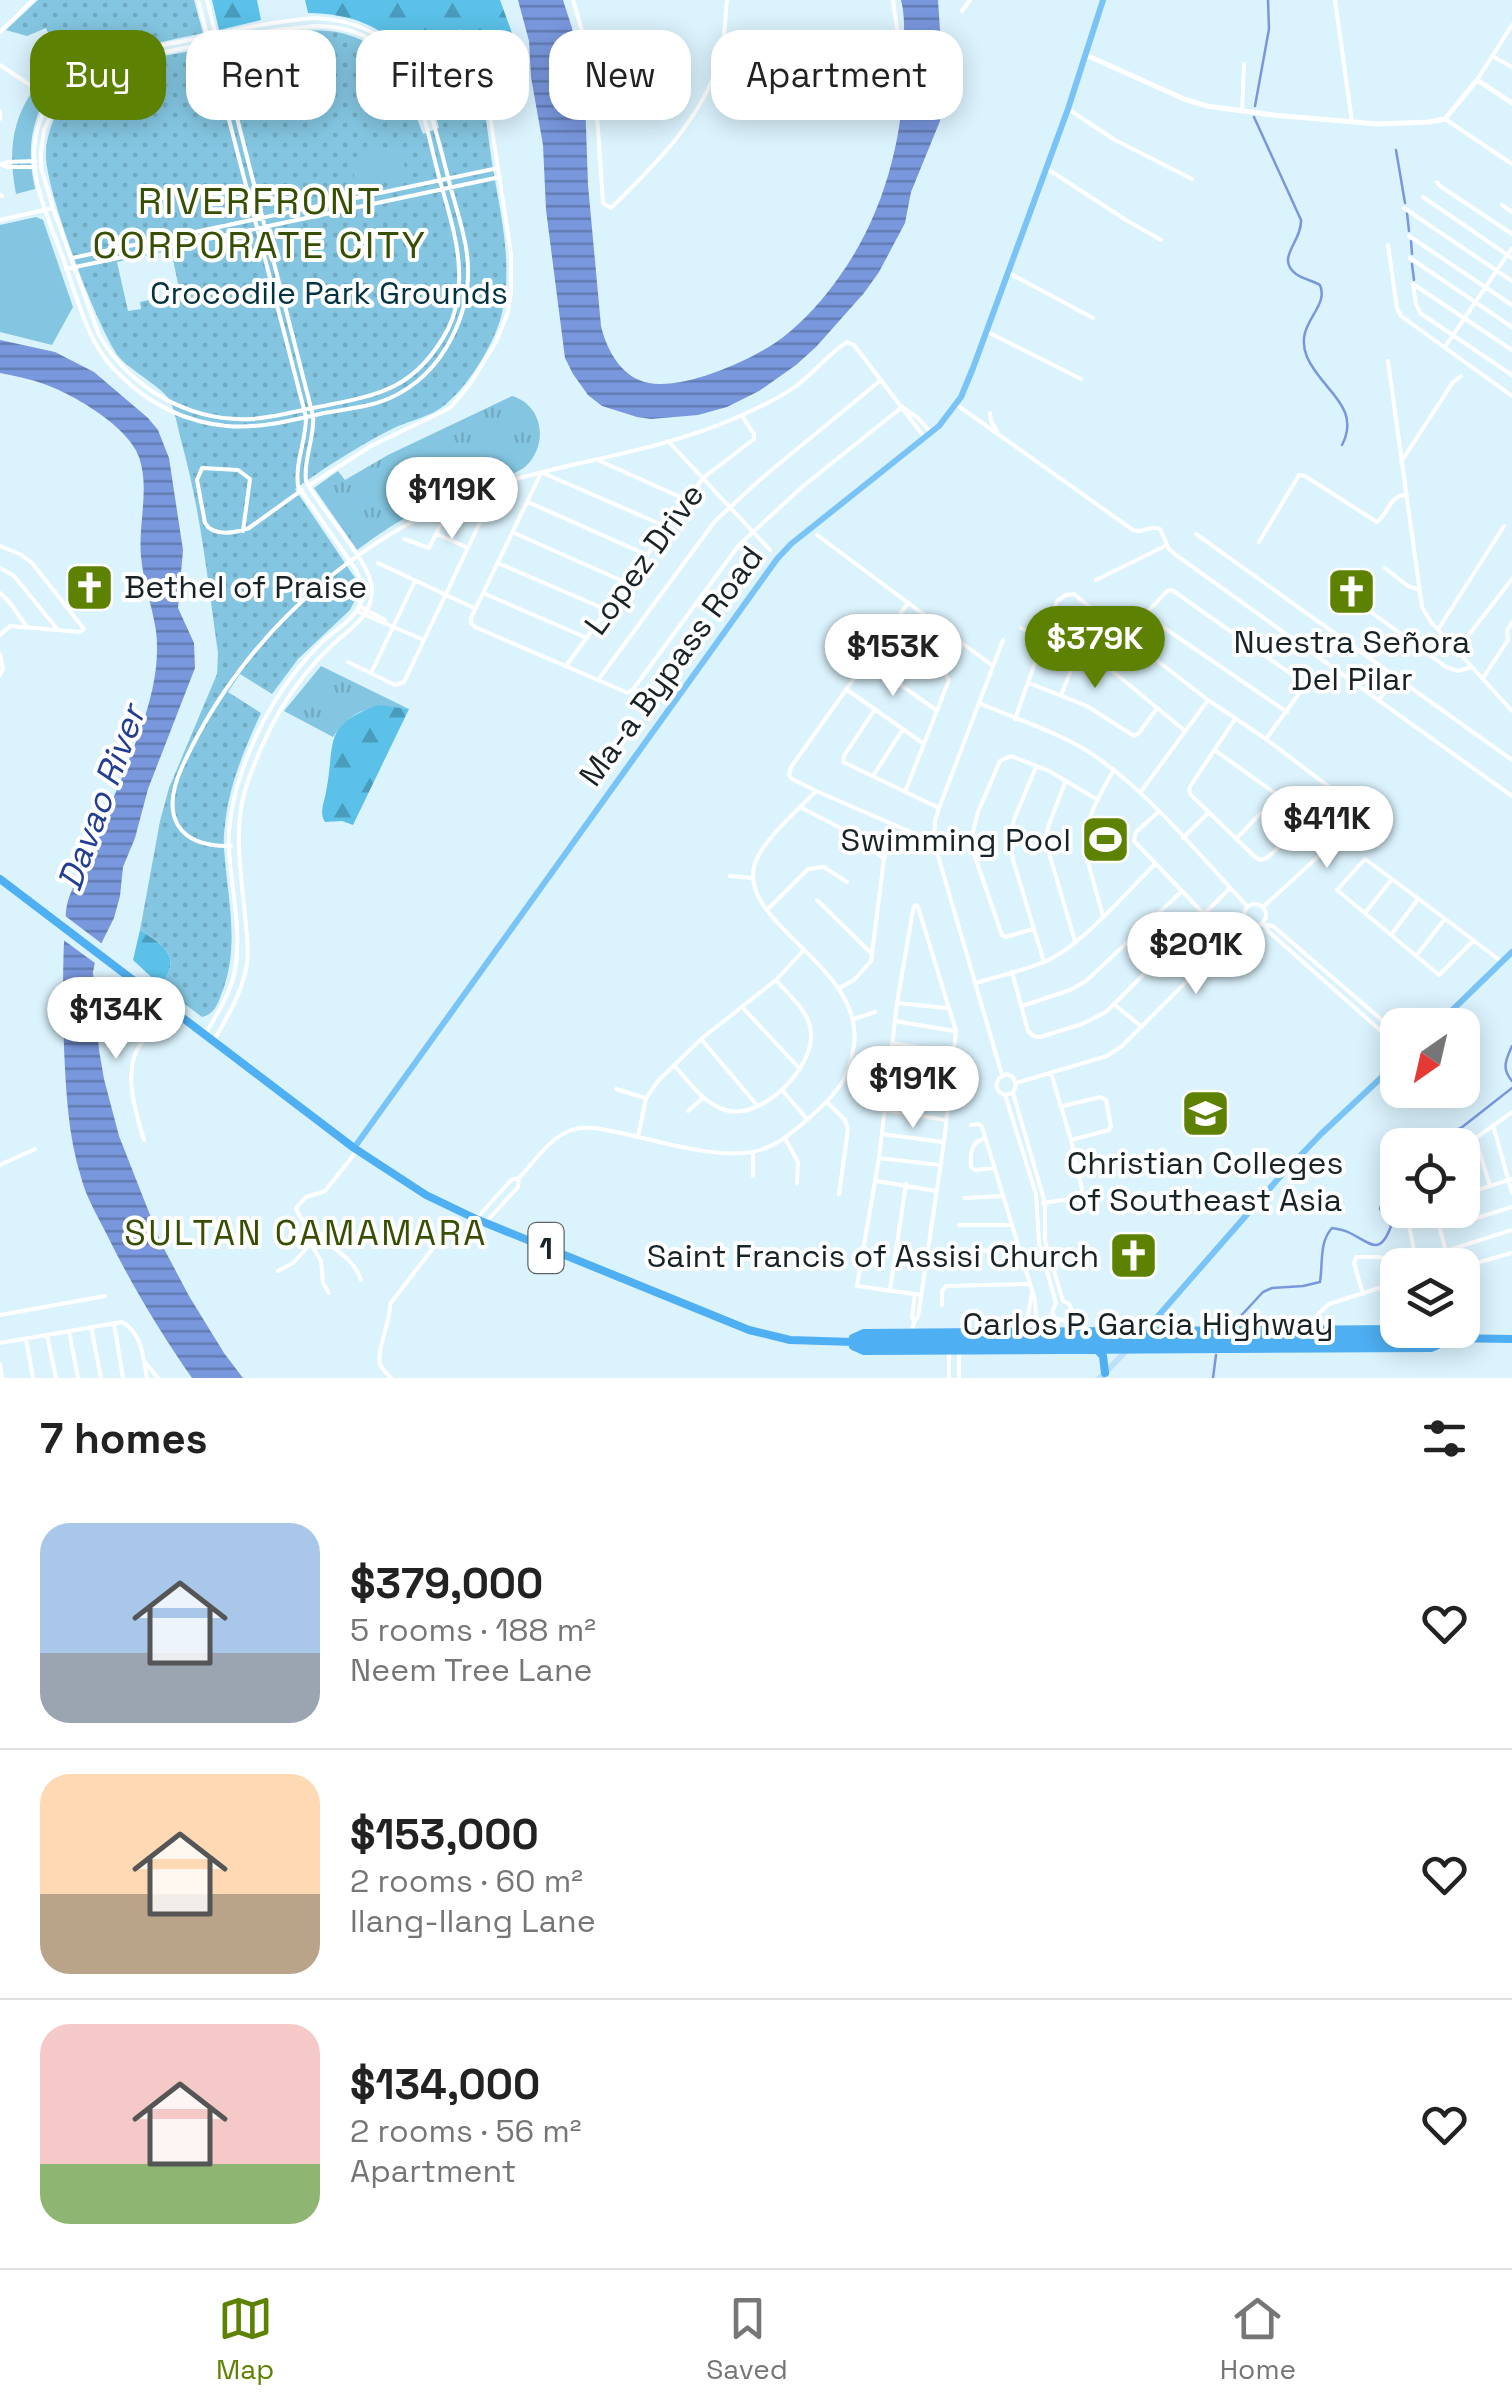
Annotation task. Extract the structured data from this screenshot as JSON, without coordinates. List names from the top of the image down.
{
  "streets": {
    "highway": ["1", "Carlos P. Garcia Highway"],
    "main road": ["Ma-a Bypass Road"],
    "street": ["Lopez Drive"]
  },
  "crossings": [
    ["Ma-a Bypass Road", "Carlos P. Garcia Highway"]
  ],
  "districts": ["RIVERFRONT CORPORATE CITY", "SULTAN CAMAMARA"],
  "water": ["Davao River"],
  "parks": ["Crocodile Park Grounds"],
  "places": {
    "church": ["Bethel of Praise", "Nuestra Señora Del Pilar", "Saint Francis of Assisi Church"],
    "sports": ["Swimming Pool"],
    "school or university": ["Christian Colleges of Southeast Asia"]
  },
  "north": "bottom left",
  "page": {
    "chip": [
      "Buy",
      "Rent",
      "Filters",
      "New",
      "Apartment"
    ],
    "price": [
      "$119K",
      "$379K",
      "$153K",
      "$411K",
      "$201K",
      "$134K",
      "$191K"
    ],
    "heading": "7 homes",
    "list": [
      {
        "name": "$379,000",
        "note": "5 rooms · 188 m² · Neem Tree Lane"
      },
      {
        "name": "$153,000",
        "note": "2 rooms · 60 m² · Ilang-Ilang Lane"
      },
      {
        "name": "$134,000",
        "note": "2 rooms · 56 m² · Apartment"
      }
    ],
    "tabs": ["Map", "Saved", "Home"]
  }
}
